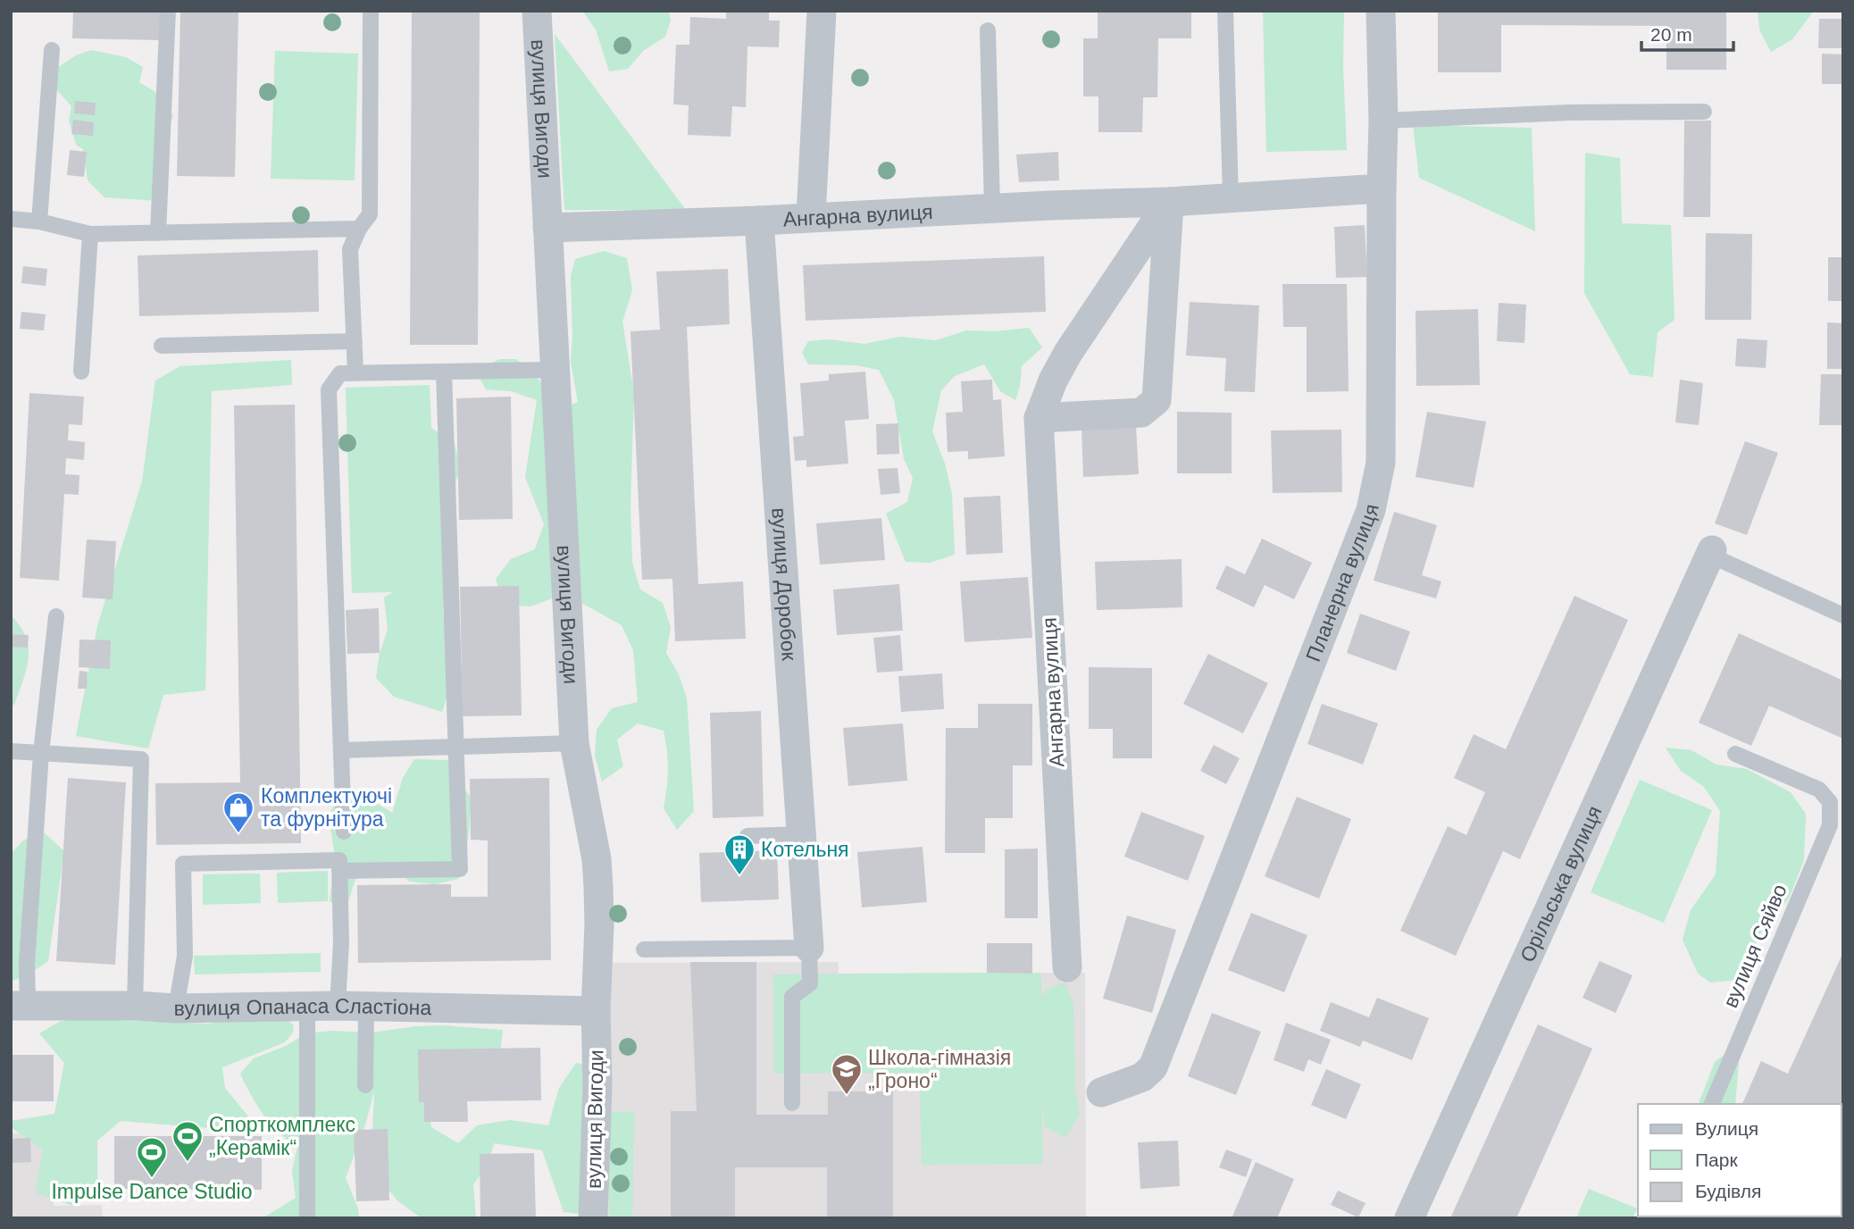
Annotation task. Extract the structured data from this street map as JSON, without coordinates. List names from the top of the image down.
{
  "streets": {
    "street": [
      "вулиця Вигоди",
      "Ангарна вулиця",
      "Планерна вулиця",
      "вулиця Доробок",
      "Орільська вулиця",
      "вулиця Опанаса Сластіона"
    ],
    "lane": ["вулиця Сяйво"]
  },
  "crossings": [
    ["вулиця Вигоди", "Ангарна вулиця"],
    ["вулиця Вигоди", "вулиця Опанаса Сластіона"],
    ["Ангарна вулиця", "Планерна вулиця"],
    ["Ангарна вулиця", "вулиця Доробок"]
  ],
  "places": {
    "shop": ["Комплектуючі та фурнітура"],
    "building": ["Котельня"],
    "school or university": ["Школа-гімназія „Гроно“"],
    "sports": ["Спорткомплекс „Керамік“", "Impulse Dance Studio"]
  },
  "legend": ["Вулиця", "Парк", "Будівля"],
  "scale_bar": "20 m"
}
